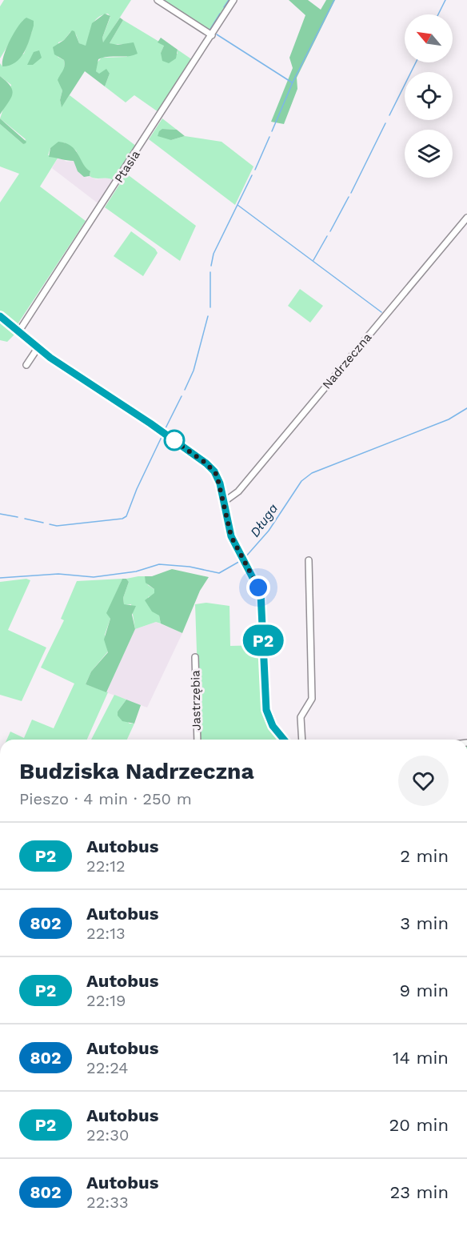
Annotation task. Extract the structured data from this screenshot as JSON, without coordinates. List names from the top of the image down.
{
  "streets": {
    "street": ["Ptasia", "Nadrzeczna", "Jastrzębia"]
  },
  "water": ["Długa"],
  "lines": ["bus line P2"],
  "north": "top left",
  "page": {
    "on_map": "P2",
    "heading": ["Budziska Nadrzeczna", "Pieszo · 4 min · 250 m"],
    "list": [
      {
        "mark": "P2",
        "name": "Autobus",
        "note": "22:12",
        "value": "2 min"
      },
      {
        "mark": "802",
        "name": "Autobus",
        "note": "22:13",
        "value": "3 min"
      },
      {
        "mark": "P2",
        "name": "Autobus",
        "note": "22:19",
        "value": "9 min"
      },
      {
        "mark": "802",
        "name": "Autobus",
        "note": "22:24",
        "value": "14 min"
      },
      {
        "mark": "P2",
        "name": "Autobus",
        "note": "22:30",
        "value": "20 min"
      },
      {
        "mark": "802",
        "name": "Autobus",
        "note": "22:33",
        "value": "23 min"
      }
    ]
  }
}
